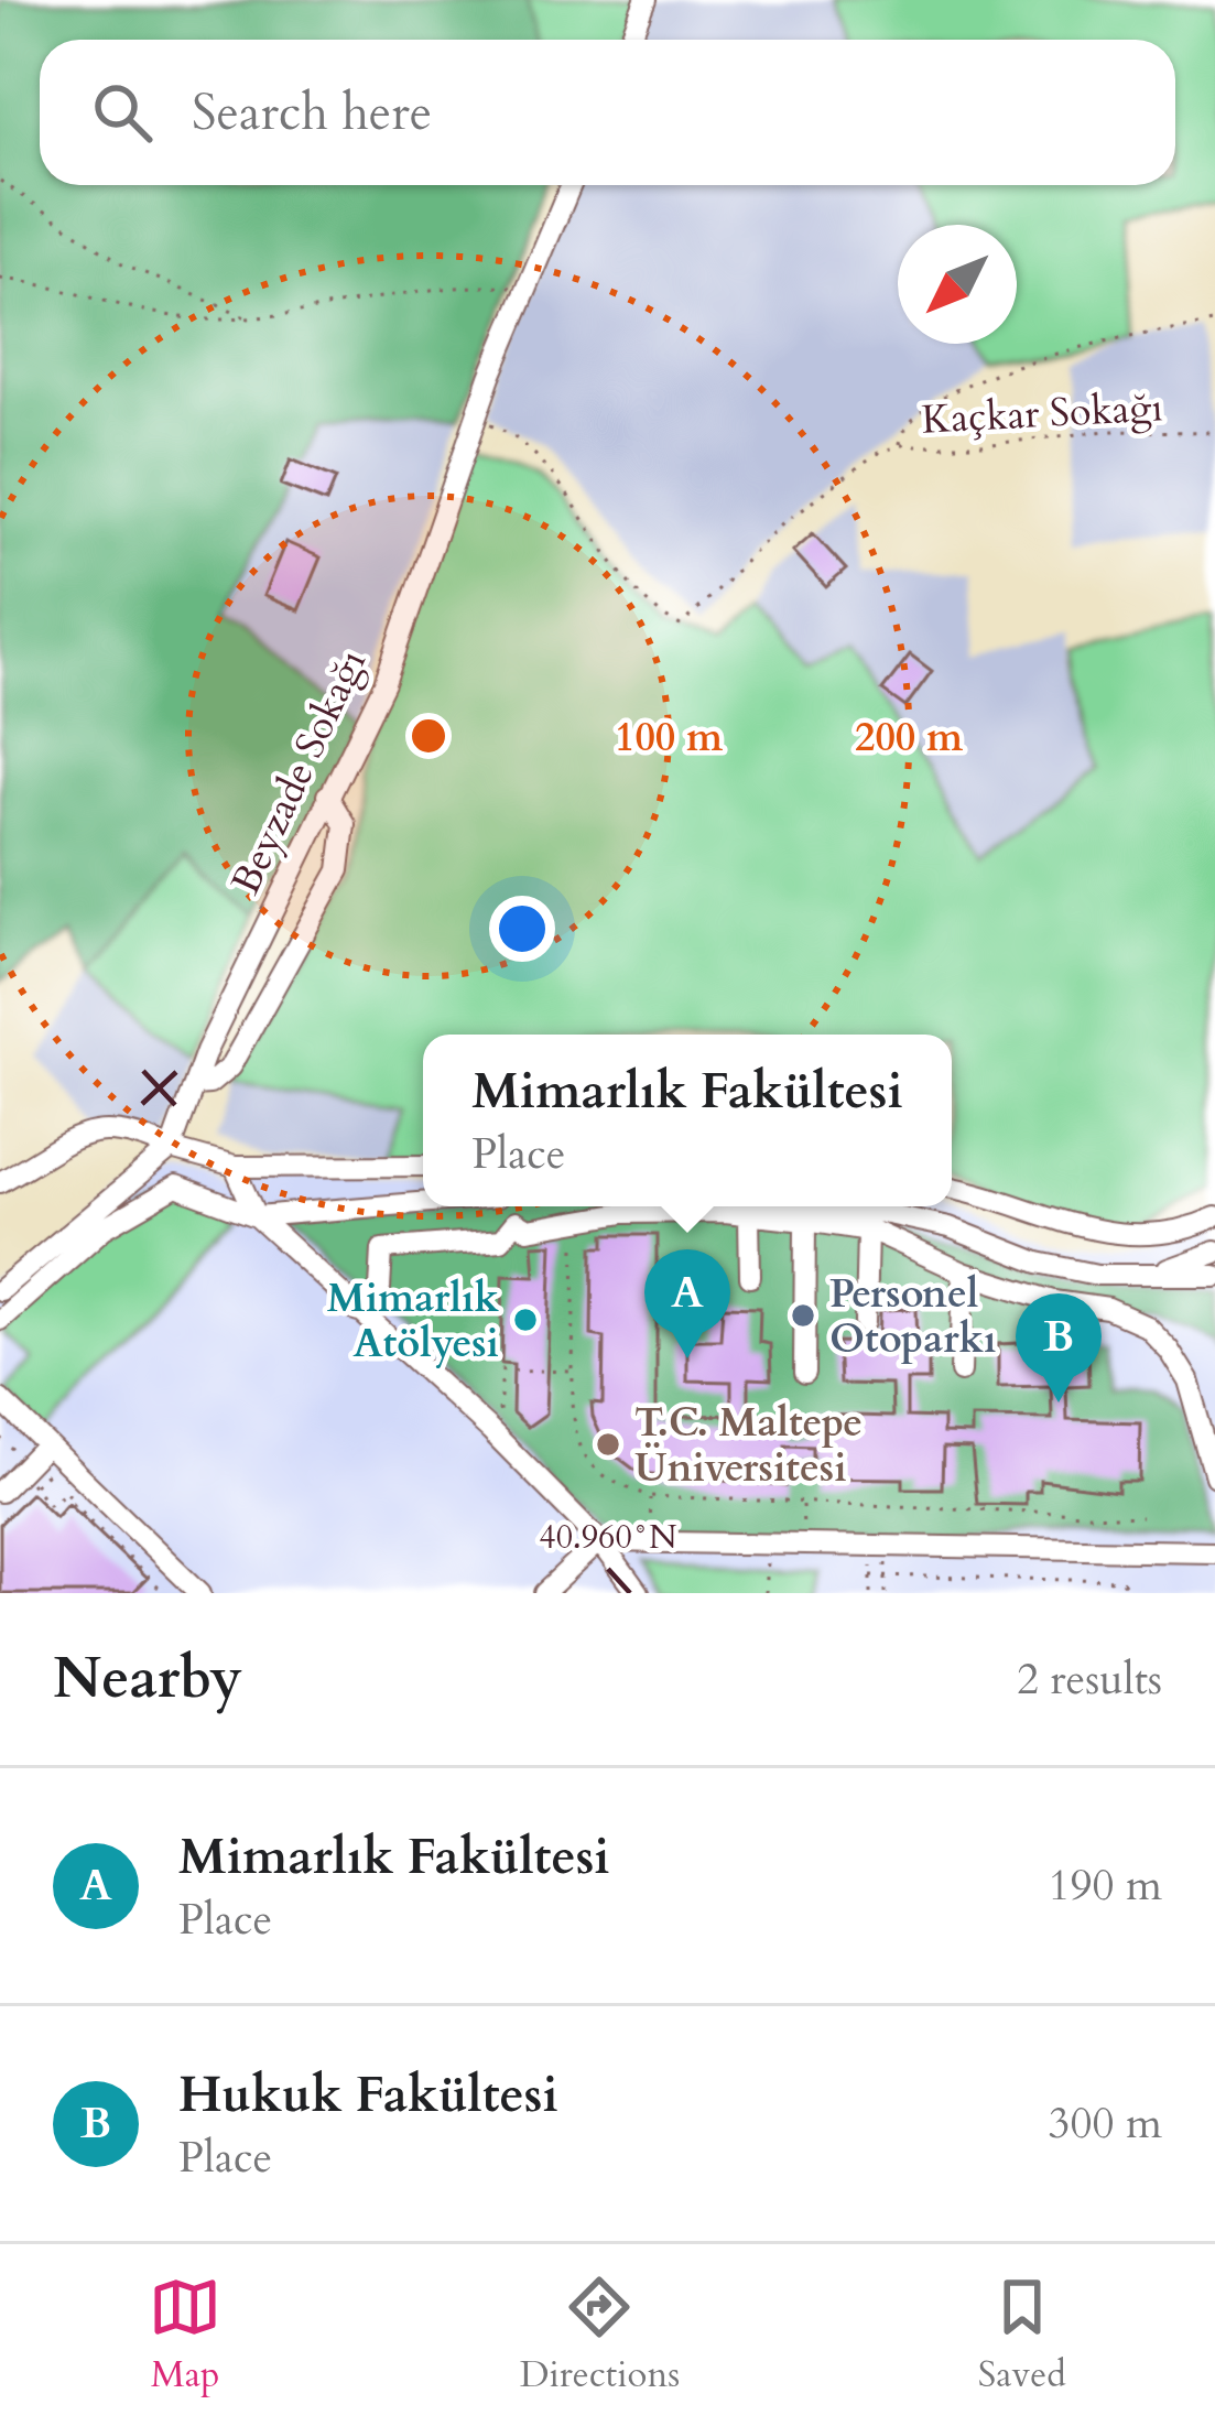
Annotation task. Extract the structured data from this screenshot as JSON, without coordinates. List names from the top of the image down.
{
  "streets": {
    "street": ["Beyzade Sokağı"],
    "path": ["Kaçkar Sokağı"]
  },
  "crossings": [
    ["Kaçkar Sokağı", "Beyzade Sokağı"]
  ],
  "places": ["Personel Otoparkı", "Mimarlık Atölyesi", "T.C. Maltepe Üniversitesi"],
  "north": "bottom left",
  "page": {
    "search": "Search here",
    "popup": ["Mimarlık Fakültesi", "Place"],
    "pins": ["A", "B"],
    "heading": ["Nearby", "2 results"],
    "list": [
      {
        "mark": "A",
        "name": "Mimarlık Fakültesi",
        "note": "Place",
        "value": "190 m"
      },
      {
        "mark": "B",
        "name": "Hukuk Fakültesi",
        "note": "Place",
        "value": "300 m"
      }
    ],
    "nav": ["Map", "Directions", "Saved"]
  },
  "coordinates": ["40.960°N"],
  "rings": ["100 m", "200 m"]
}
